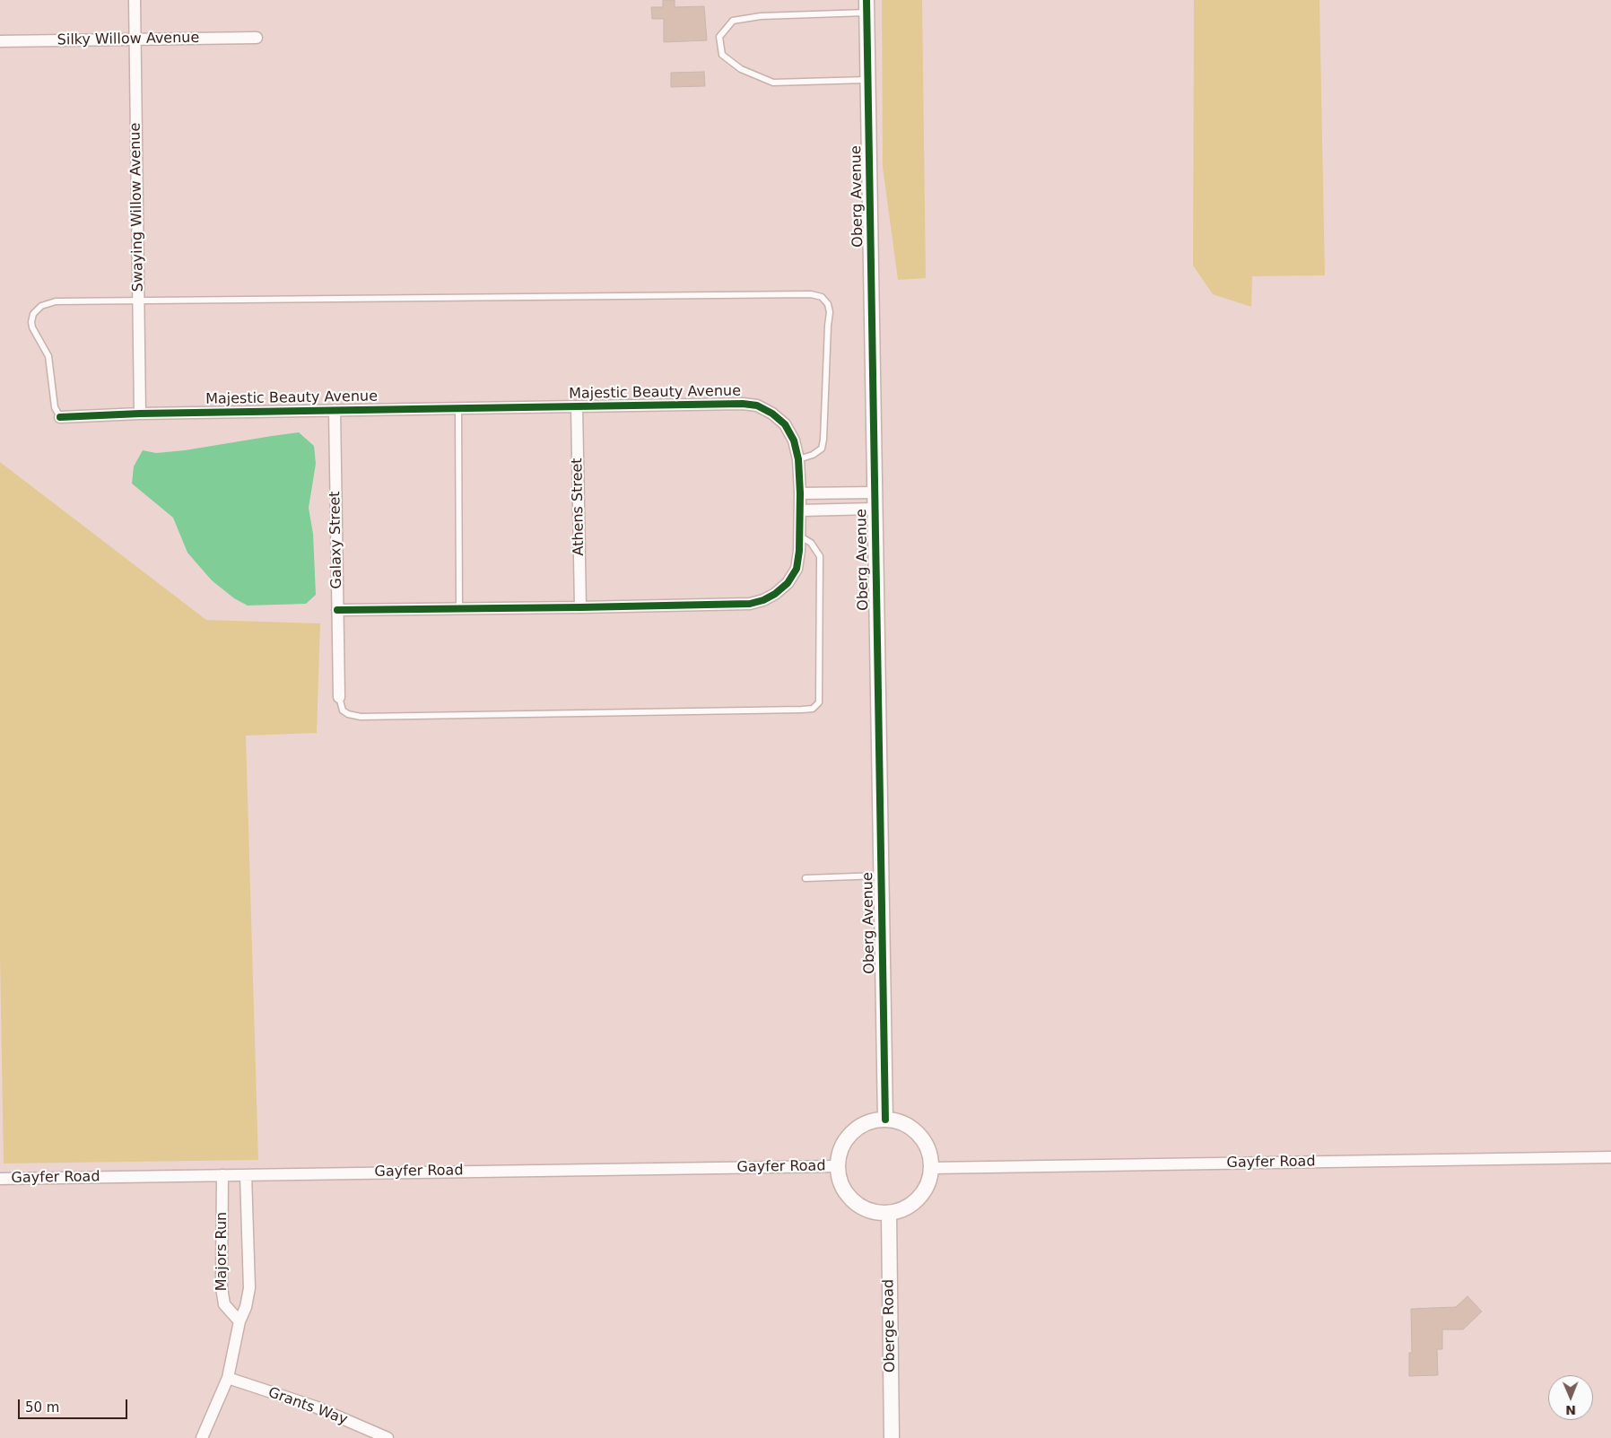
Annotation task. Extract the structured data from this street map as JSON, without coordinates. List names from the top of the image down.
{
  "streets": {
    "street": [
      "Silky Willow Avenue",
      "Oberg Avenue",
      "Swaying Willow Avenue",
      "Majestic Beauty Avenue",
      "Athens Street",
      "Galaxy Street",
      "Gayfer Road",
      "Majors Run",
      "Oberge Road",
      "Grants Way"
    ]
  },
  "crossings": [
    ["Silky Willow Avenue", "Swaying Willow Avenue"],
    ["Oberg Avenue", "Gayfer Road"],
    ["Oberg Avenue", "Oberge Road"],
    ["Swaying Willow Avenue", "Majestic Beauty Avenue"],
    ["Majestic Beauty Avenue", "Athens Street"],
    ["Majestic Beauty Avenue", "Galaxy Street"],
    ["Gayfer Road", "Majors Run"],
    ["Gayfer Road", "Oberge Road"],
    ["Majors Run", "Grants Way"]
  ],
  "scale_bar": "50 m",
  "north": "bottom"
}
